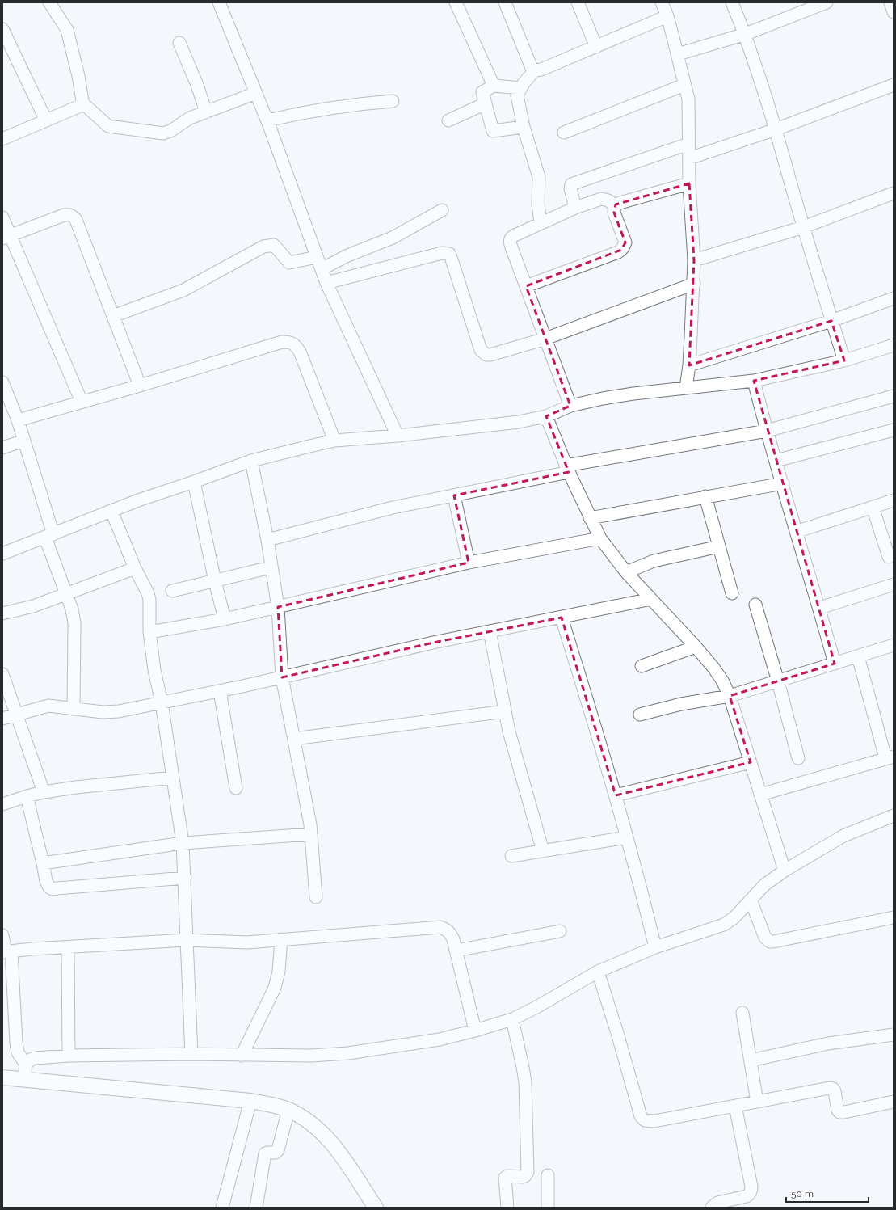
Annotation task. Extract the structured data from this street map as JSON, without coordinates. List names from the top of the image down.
{
  "scale_bar": "50 m"
}
